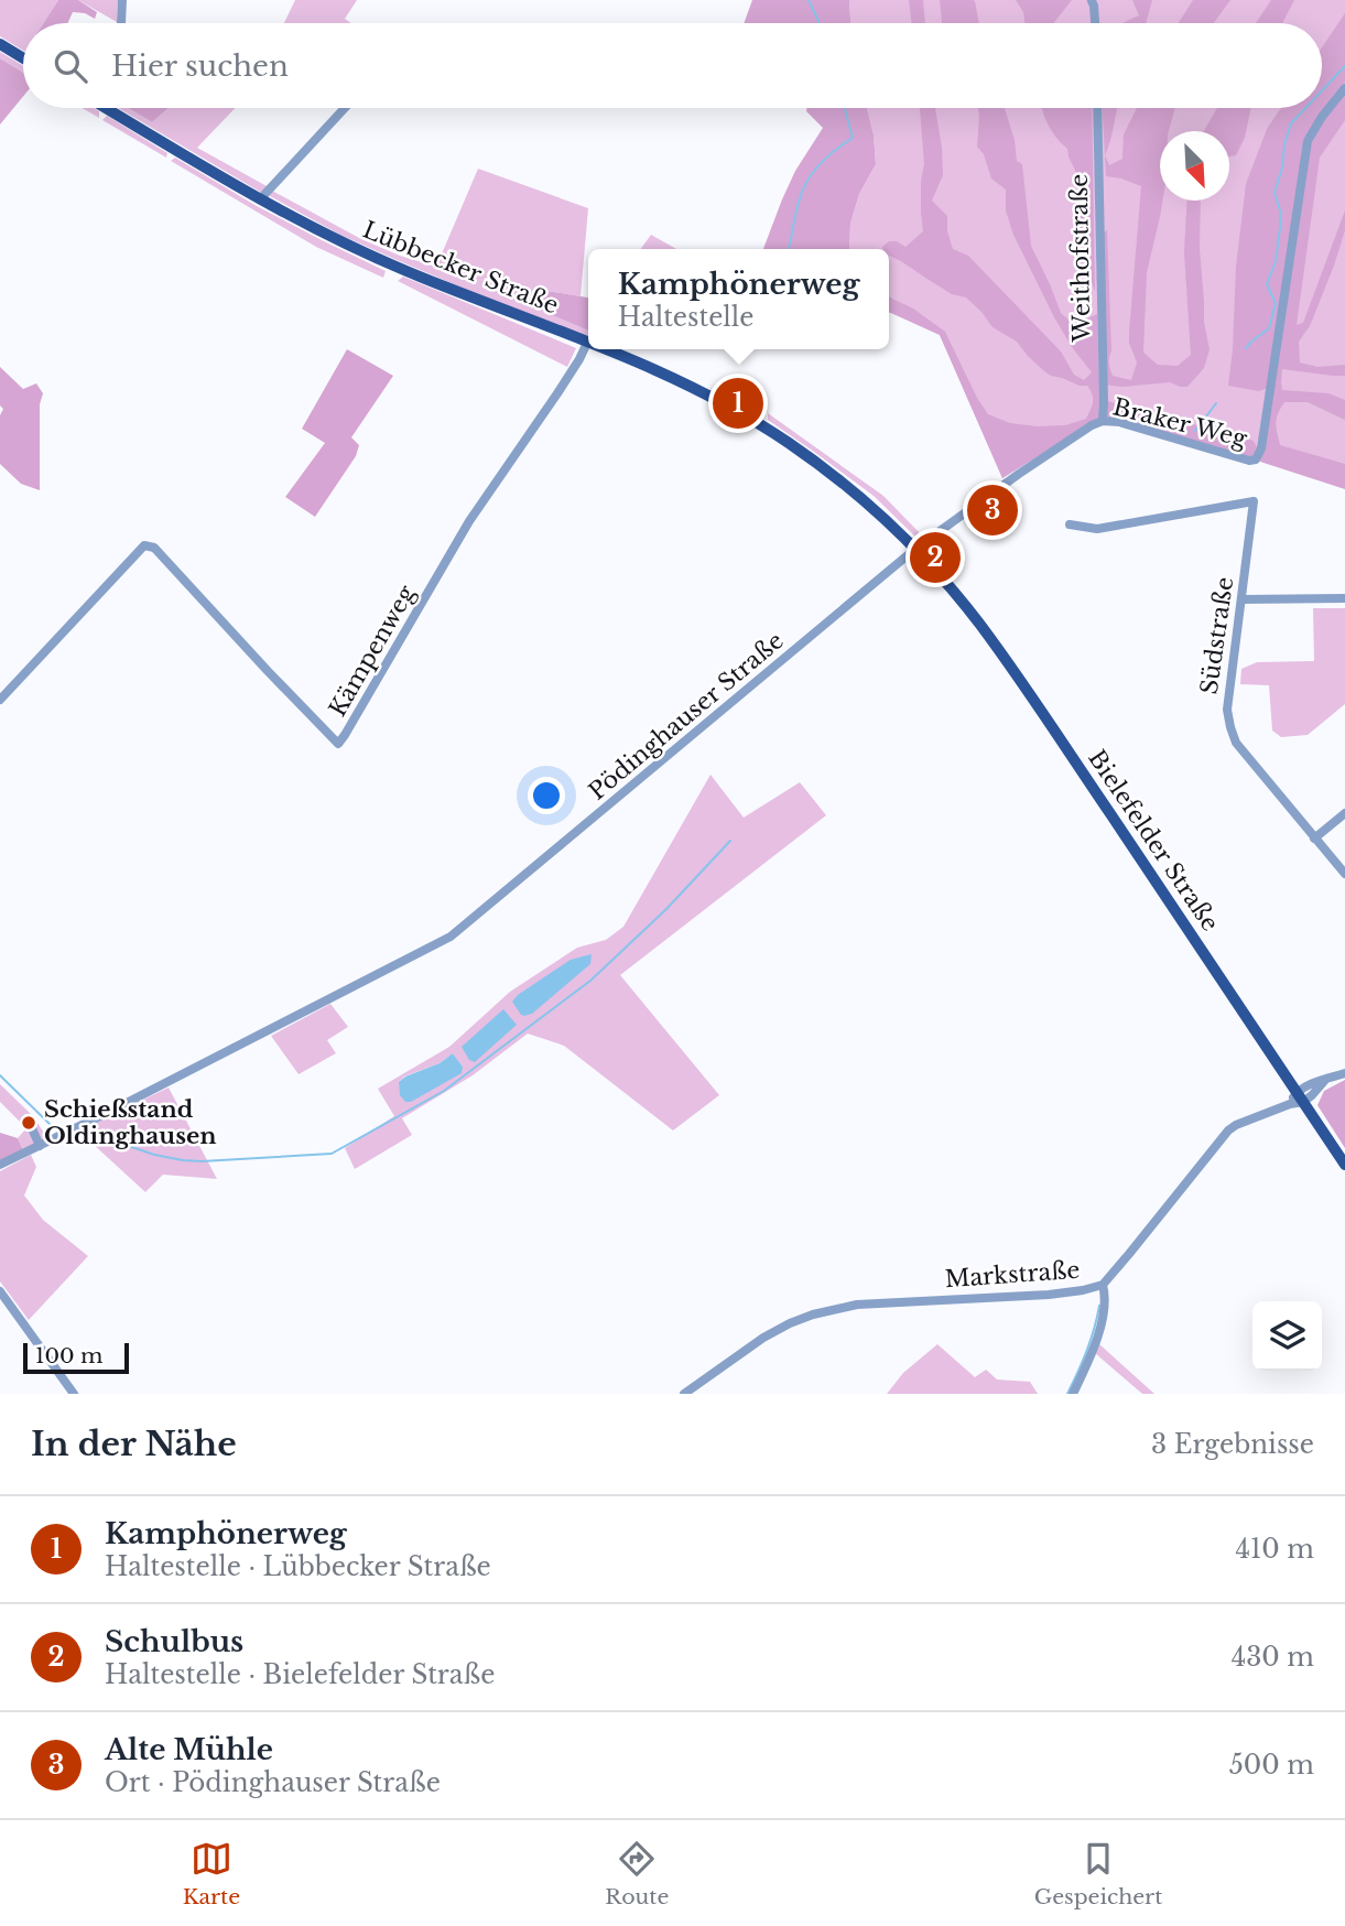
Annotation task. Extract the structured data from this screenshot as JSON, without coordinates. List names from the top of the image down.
{
  "streets": {
    "main road": ["Lübbecker Straße", "Bielefelder Straße"],
    "street": [
      "Weithofstraße",
      "Braker Weg",
      "Südstraße",
      "Kämpenweg",
      "Pödinghauser Straße",
      "Markstraße"
    ]
  },
  "crossings": [
    ["Weithofstraße", "Braker Weg"],
    ["Lübbecker Straße", "Kämpenweg"],
    ["Lübbecker Straße", "Pödinghauser Straße"],
    ["Lübbecker Straße", "Bielefelder Straße"],
    ["Braker Weg", "Pödinghauser Straße"],
    ["Pödinghauser Straße", "Bielefelder Straße"],
    ["Bielefelder Straße", "Markstraße"]
  ],
  "places": ["Schießstand Oldinghausen"],
  "scale_bar": "100 m",
  "north": "bottom right",
  "page": {
    "search": "Hier suchen",
    "popup": ["Kamphönerweg", "Haltestelle"],
    "pins": ["1", "3", "2"],
    "scale": "100 m",
    "heading": ["In der Nähe", "3 Ergebnisse"],
    "list": [
      {
        "mark": "1",
        "name": "Kamphönerweg",
        "note": "Haltestelle · Lübbecker Straße",
        "value": "410 m"
      },
      {
        "mark": "2",
        "name": "Schulbus",
        "note": "Haltestelle · Bielefelder Straße",
        "value": "430 m"
      },
      {
        "mark": "3",
        "name": "Alte Mühle",
        "note": "Ort · Pödinghauser Straße",
        "value": "500 m"
      }
    ],
    "nav": ["Karte", "Route", "Gespeichert"]
  }
}
